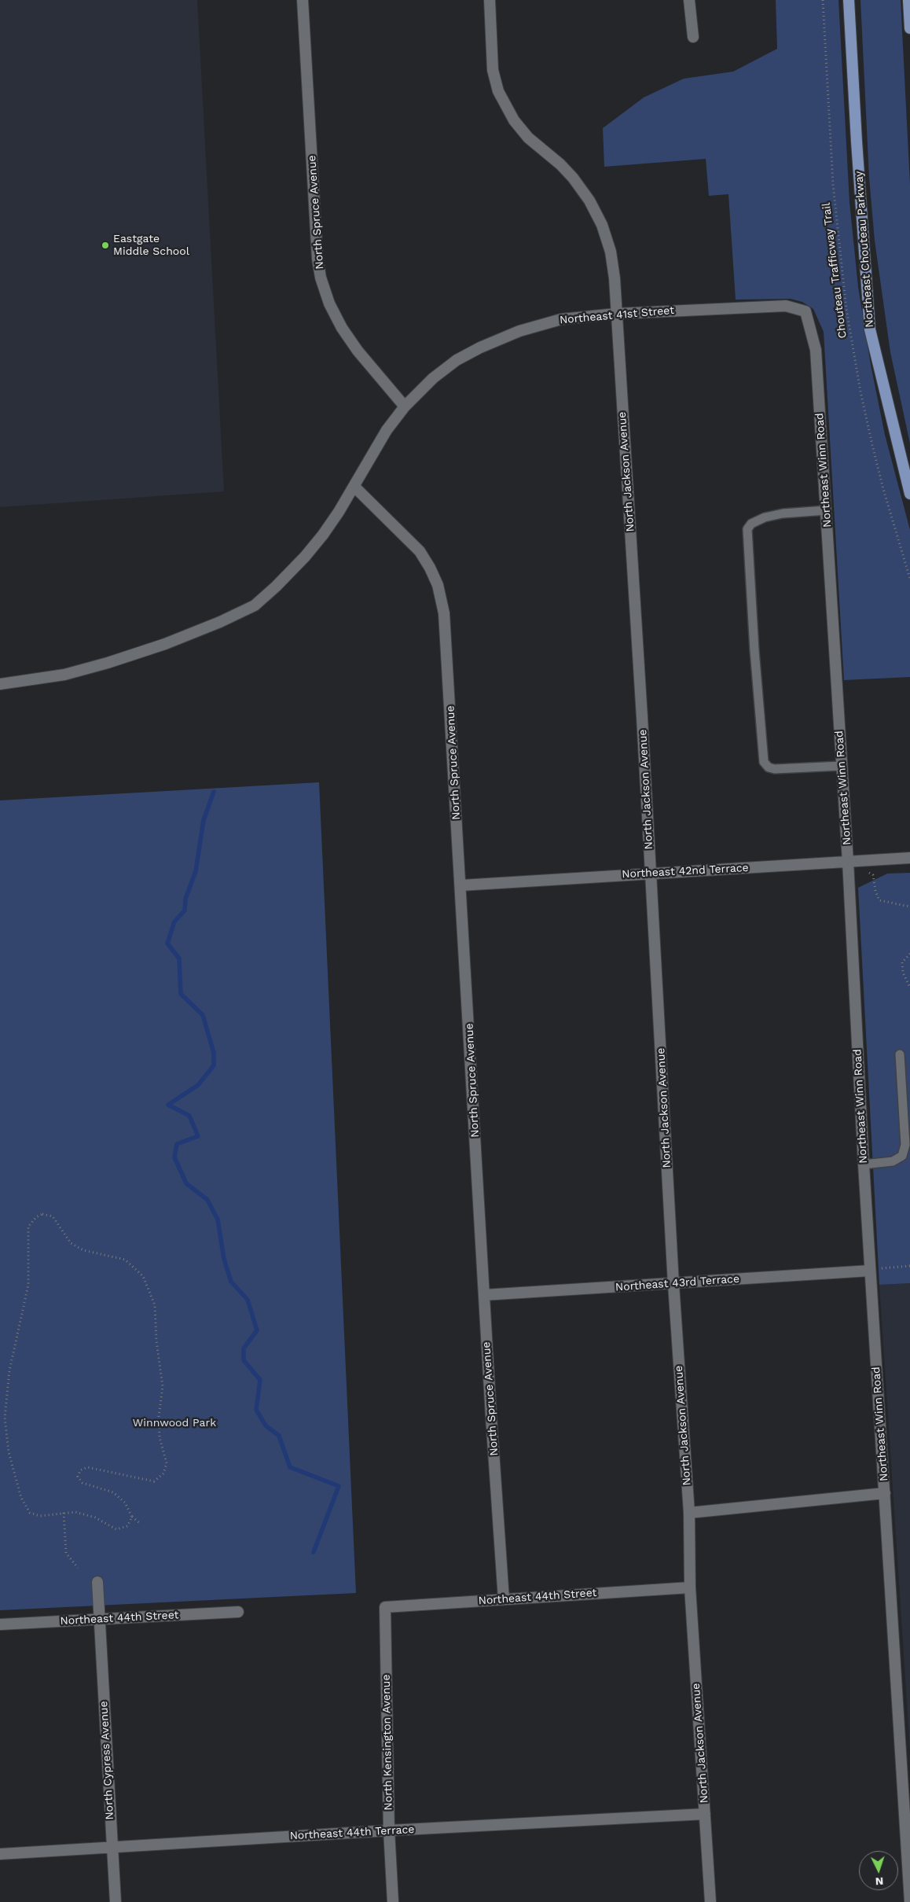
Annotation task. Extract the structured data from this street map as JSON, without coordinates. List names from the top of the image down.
{
  "streets": {
    "main road": ["Northeast Chouteau Parkway"],
    "street": [
      "North Spruce Avenue",
      "Northeast 41st Street",
      "Northeast Winn Road",
      "North Jackson Avenue",
      "Northeast 42nd Terrace",
      "Northeast 43rd Terrace",
      "Northeast 44th Street",
      "North Kensington Avenue",
      "North Cypress Avenue",
      "Northeast 44th Terrace"
    ],
    "path": ["Chouteau Trafficway Trail"]
  },
  "crossings": [
    ["North Spruce Avenue", "Northeast 41st Street"],
    ["North Spruce Avenue", "Northeast 42nd Terrace"],
    ["North Spruce Avenue", "Northeast 43rd Terrace"],
    ["North Spruce Avenue", "Northeast 44th Street"],
    ["Northeast 41st Street", "Northeast Winn Road"],
    ["Northeast 41st Street", "North Jackson Avenue"],
    ["Northeast Winn Road", "Northeast 42nd Terrace"],
    ["Northeast Winn Road", "Northeast 43rd Terrace"],
    ["North Jackson Avenue", "Northeast 42nd Terrace"],
    ["North Jackson Avenue", "Northeast 43rd Terrace"],
    ["North Jackson Avenue", "Northeast 44th Street"],
    ["North Jackson Avenue", "Northeast 44th Terrace"],
    ["Northeast 44th Street", "North Kensington Avenue"],
    ["Northeast 44th Street", "North Cypress Avenue"],
    ["North Kensington Avenue", "Northeast 44th Terrace"],
    ["North Cypress Avenue", "Northeast 44th Terrace"]
  ],
  "parks": ["Winnwood Park"],
  "places": ["Eastgate Middle School"],
  "north": "bottom"
}
